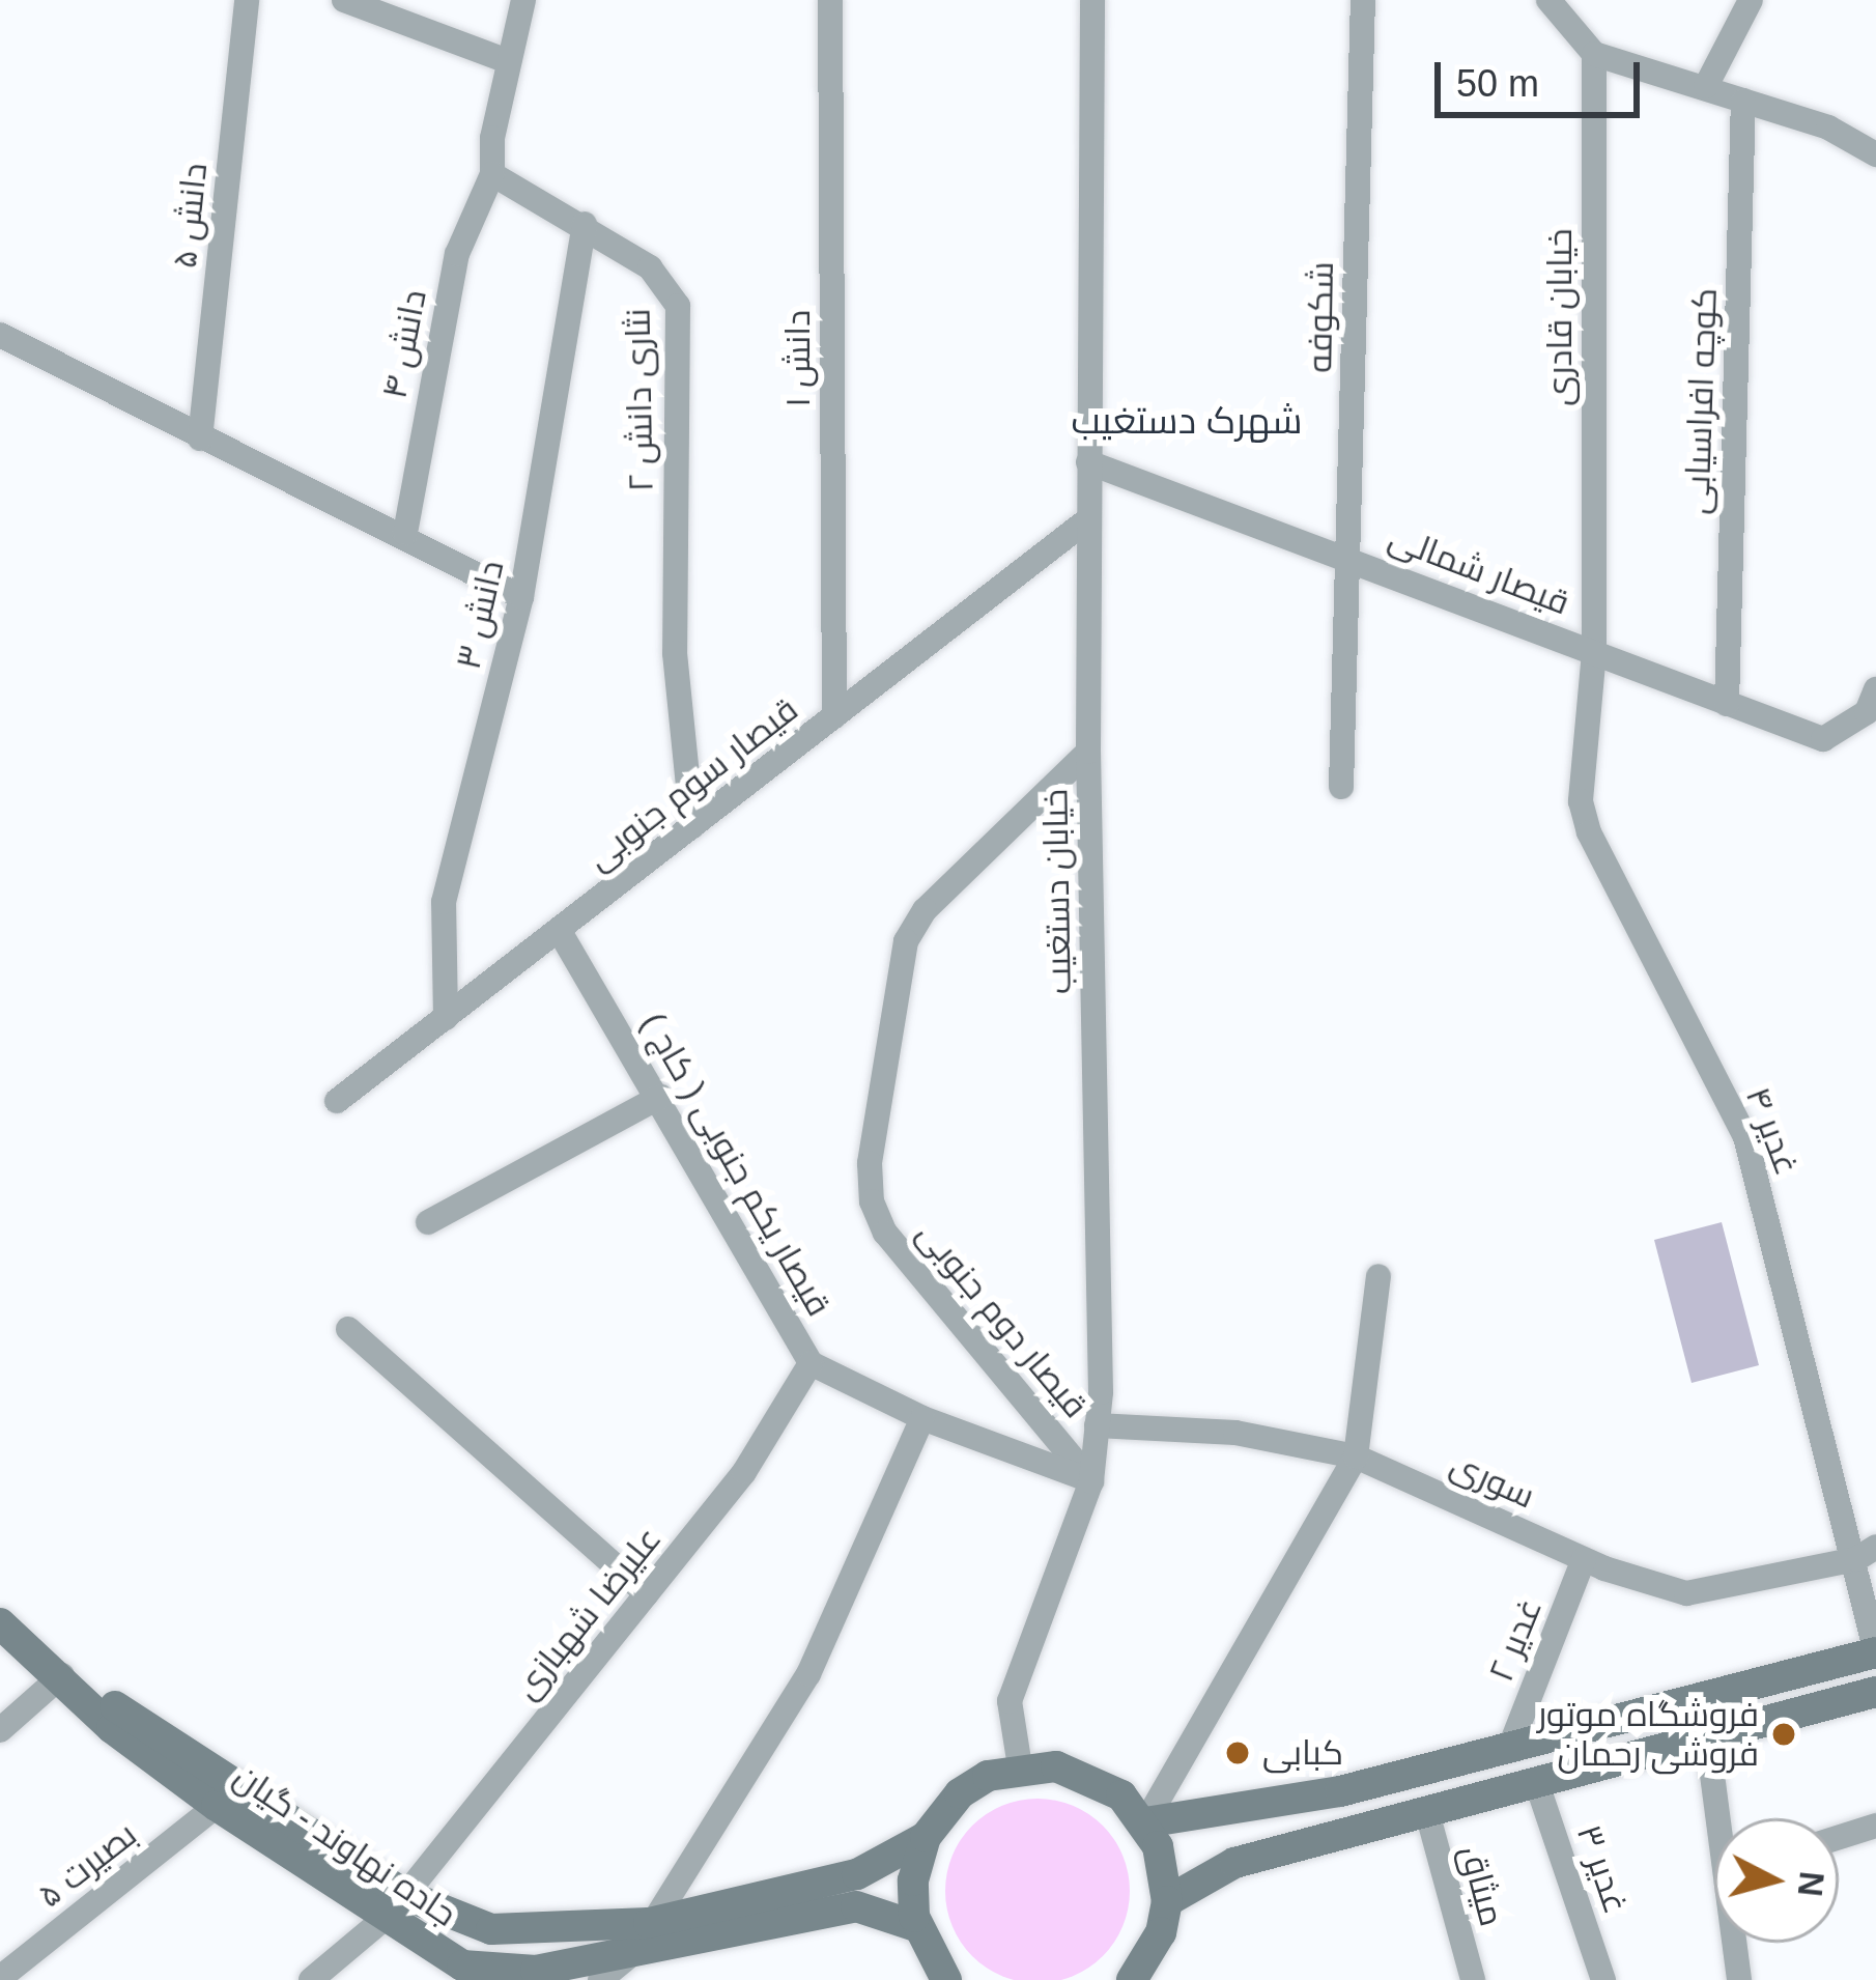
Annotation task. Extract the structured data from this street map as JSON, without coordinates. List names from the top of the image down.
{
  "streets": {
    "main road": ["جاده نهاوند - گیان"],
    "street": [
      "دانش ۵",
      "شکوفه",
      "خیابان قادری",
      "دانش ۴",
      "دانش ۱",
      "نثاری دانش ۲",
      "کوچه افراسیابی",
      "قیصار شمالی",
      "دانش ۳",
      "قیصار سوم جنوبی",
      "خیابان دستغیب",
      "غدیر ۴",
      "قیصار یکم جنوبی ( کاج )",
      "قیصار دوم جنوبی",
      "سوری",
      "علیرضا شهبازی",
      "غدیر ۲",
      "بصیرت ۵",
      "غدیر ۳",
      "میثاق"
    ]
  },
  "crossings": [
    ["شکوفه", "قیصار شمالی"],
    ["خیابان قادری", "قیصار شمالی"],
    ["خیابان قادری", "غدیر ۴"],
    ["دانش ۴", "نثاری دانش ۲"],
    ["دانش ۱", "قیصار سوم جنوبی"],
    ["نثاری دانش ۲", "دانش ۳"],
    ["نثاری دانش ۲", "قیصار سوم جنوبی"],
    ["کوچه افراسیابی", "قیصار شمالی"],
    ["قیصار شمالی", "خیابان دستغیب"],
    ["قیصار شمالی", "غدیر ۴"],
    ["دانش ۳", "قیصار سوم جنوبی"],
    ["قیصار سوم جنوبی", "خیابان دستغیب"],
    ["قیصار سوم جنوبی", "قیصار یکم جنوبی ( کاج )"],
    ["خیابان دستغیب", "قیصار یکم جنوبی ( کاج )"],
    ["خیابان دستغیب", "قیصار دوم جنوبی"],
    ["خیابان دستغیب", "سوری"],
    ["غدیر ۴", "سوری"],
    ["قیصار یکم جنوبی ( کاج )", "قیصار دوم جنوبی"],
    ["قیصار یکم جنوبی ( کاج )", "علیرضا شهبازی"],
    ["سوری", "غدیر ۲"],
    ["علیرضا شهبازی", "جاده نهاوند - گیان"],
    ["جاده نهاوند - گیان", "بصیرت ۵"]
  ],
  "districts": ["شهرک دستغیب"],
  "places": ["فروشگاه موتور فروشی رحمان", "کبابی"],
  "scale_bar": "50 m",
  "north": "right"
}
